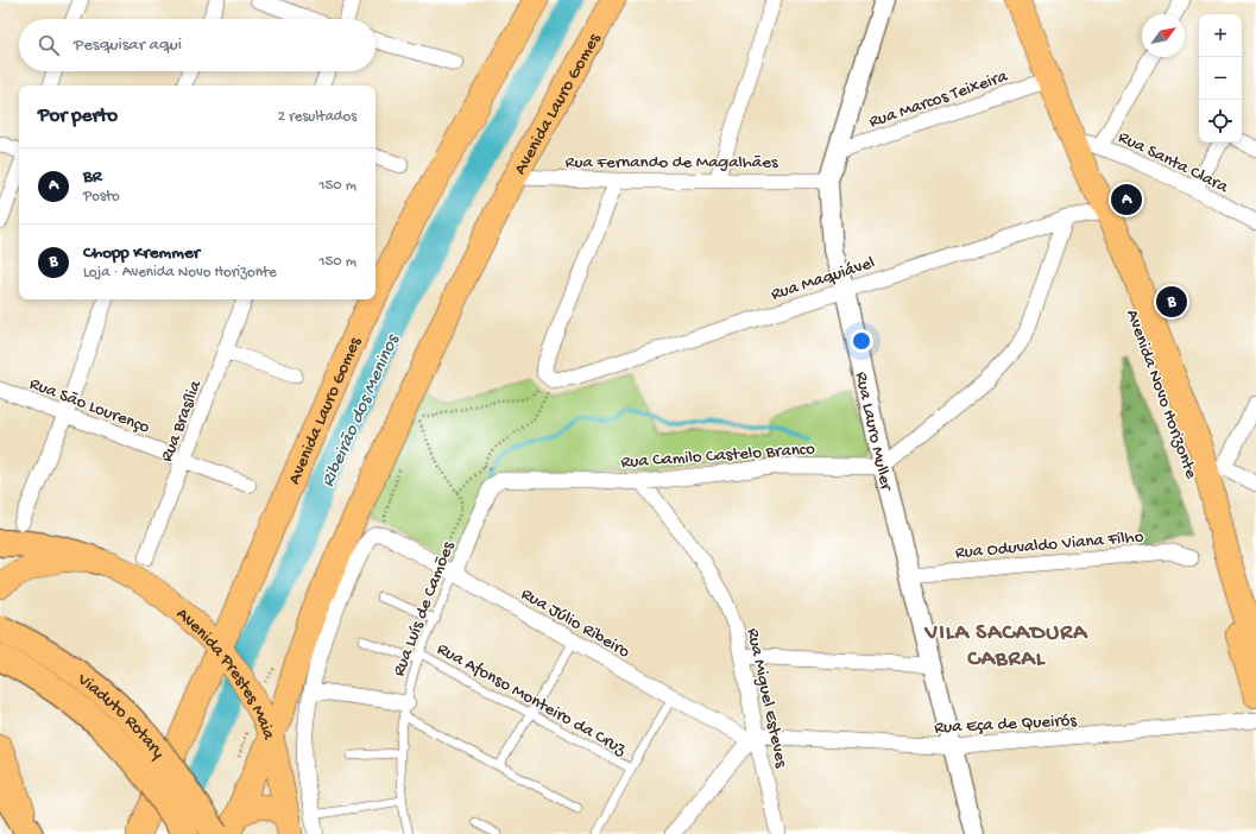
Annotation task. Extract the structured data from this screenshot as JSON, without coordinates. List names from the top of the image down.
{
  "streets": {
    "highway": ["Viaduto Rotary"],
    "main road": ["Avenida Lauro Gomes", "Avenida Novo Horizonte", "Avenida Prestes Maia"],
    "street": [
      "Rua Marcos Teixeira",
      "Rua Fernando de Magalhães",
      "Rua Santa Clara",
      "Rua Maquiável",
      "Rua São Lourenço",
      "Rua Brasília",
      "Rua Lauro Muller",
      "Rua Camilo Castelo Branco",
      "Rua Oduvaldo Viana Filho",
      "Rua Luís de Camões",
      "Rua Júlio Ribeiro",
      "Rua Miguel Esteves",
      "Rua Eça de Queirós"
    ],
    "lane": ["Rua Afonso Monteiro da Cruz"]
  },
  "crossings": [
    ["Rua Marcos Teixeira", "Avenida Novo Horizonte"],
    ["Rua Marcos Teixeira", "Rua Lauro Muller"],
    ["Avenida Lauro Gomes", "Rua Fernando de Magalhães"],
    ["Avenida Lauro Gomes", "Avenida Prestes Maia"],
    ["Rua Fernando de Magalhães", "Rua Lauro Muller"],
    ["Rua Santa Clara", "Avenida Novo Horizonte"],
    ["Rua Maquiável", "Avenida Novo Horizonte"],
    ["Rua Maquiável", "Rua Lauro Muller"],
    ["Rua São Lourenço", "Rua Brasília"],
    ["Rua Lauro Muller", "Rua Camilo Castelo Branco"],
    ["Rua Lauro Muller", "Rua Oduvaldo Viana Filho"],
    ["Rua Lauro Muller", "Rua Eça de Queirós"],
    ["Rua Camilo Castelo Branco", "Rua Luís de Camões"],
    ["Rua Camilo Castelo Branco", "Rua Miguel Esteves"],
    ["Rua Luís de Camões", "Rua Júlio Ribeiro"],
    ["Rua Luís de Camões", "Rua Afonso Monteiro da Cruz"],
    ["Rua Júlio Ribeiro", "Rua Miguel Esteves"],
    ["Rua Júlio Ribeiro", "Rua Eça de Queirós"],
    ["Rua Miguel Esteves", "Rua Eça de Queirós"]
  ],
  "districts": ["VILA SACADURA CABRAL"],
  "water": ["Ribeirão dos Meninos"],
  "north": "top right",
  "page": {
    "map_buttons": ["+", "−"],
    "search": "Pesquisar aqui",
    "heading": ["Por perto", "2 resultados"],
    "list": [
      {
        "mark": "A",
        "name": "BR",
        "note": "Posto",
        "value": "150 m"
      },
      {
        "mark": "B",
        "name": "Chopp Kremmer",
        "note": "Loja · Avenida Novo Horizonte",
        "value": "150 m"
      }
    ],
    "pins": ["A", "B"]
  }
}
